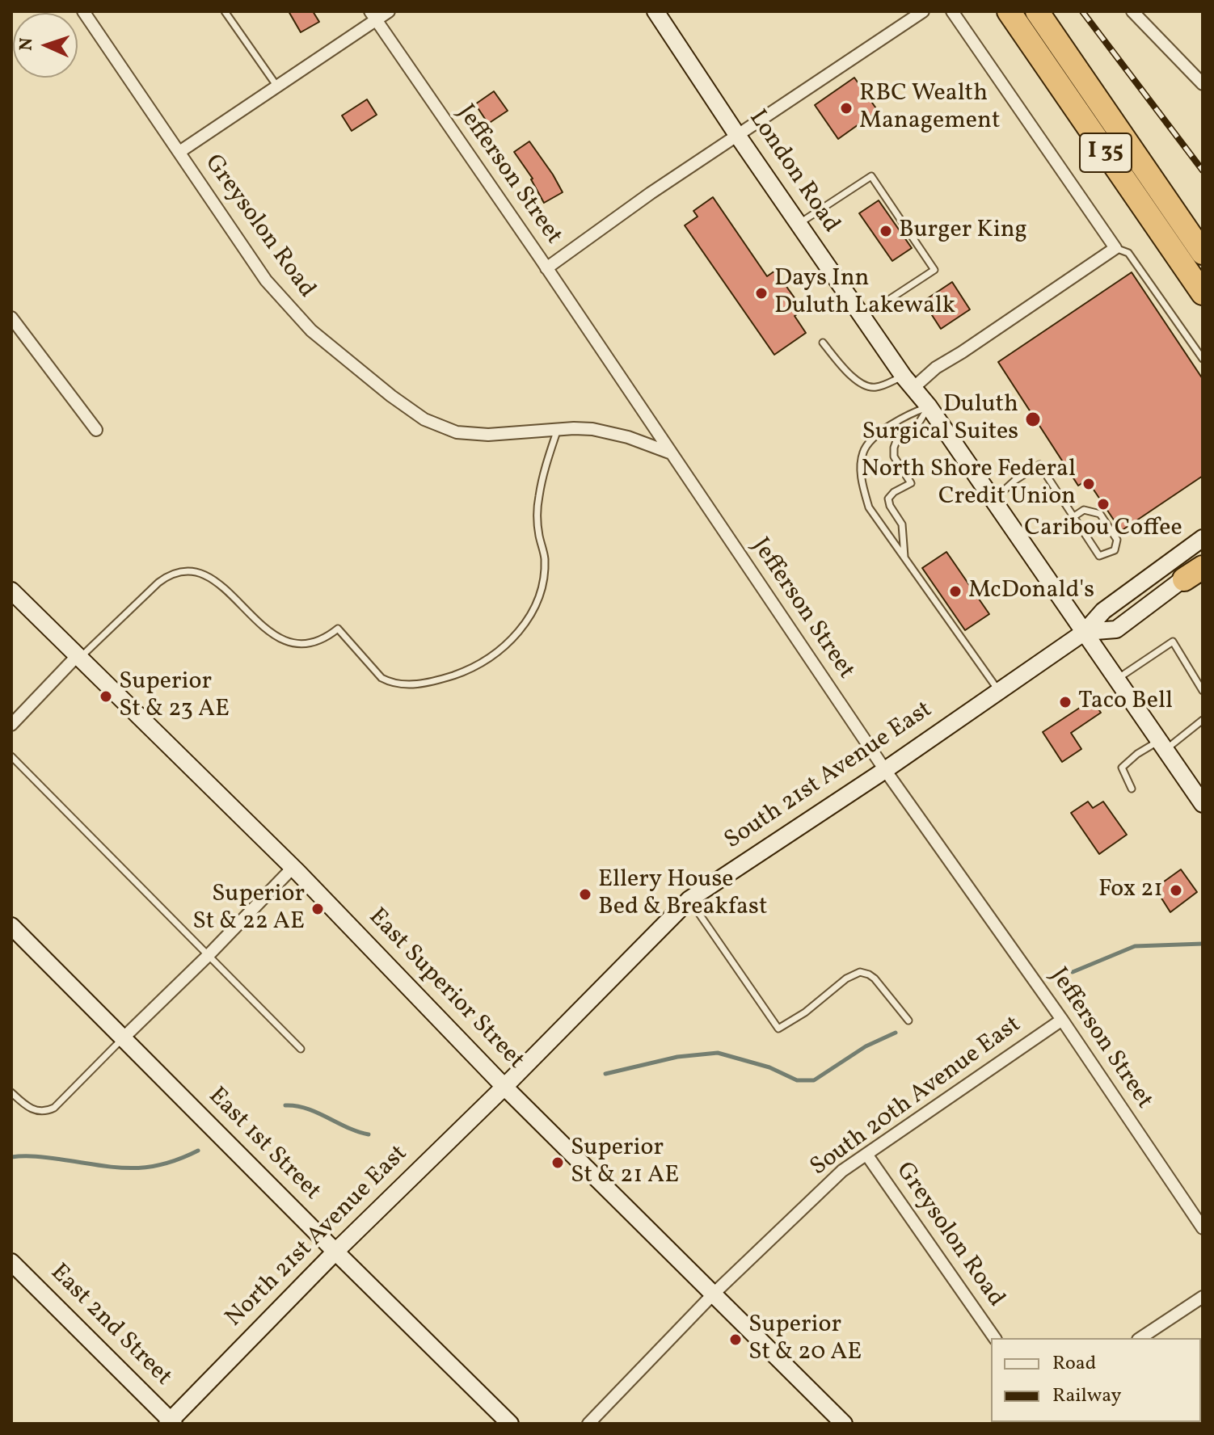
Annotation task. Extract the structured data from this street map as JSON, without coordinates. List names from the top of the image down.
{
  "streets": {
    "highway": ["I 35"],
    "main road": [
      "London Road",
      "South 21st Avenue East",
      "East Superior Street",
      "East 1st Street",
      "North 21st Avenue East",
      "East 2nd Street"
    ],
    "street": ["Jefferson Street", "Greysolon Road", "South 20th Avenue East"]
  },
  "crossings": [
    ["London Road", "South 21st Avenue East"],
    ["Jefferson Street", "Greysolon Road"],
    ["Jefferson Street", "South 21st Avenue East"],
    ["Jefferson Street", "South 20th Avenue East"],
    ["Greysolon Road", "South 20th Avenue East"],
    ["South 21st Avenue East", "East Superior Street"],
    ["South 21st Avenue East", "North 21st Avenue East"],
    ["East Superior Street", "South 20th Avenue East"],
    ["East Superior Street", "North 21st Avenue East"],
    ["East 1st Street", "North 21st Avenue East"],
    ["North 21st Avenue East", "East 2nd Street"]
  ],
  "places": [
    "RBC Wealth Management",
    "Burger King",
    "Days Inn Duluth Lakewalk",
    "Duluth Surgical Suites",
    "North Shore Federal Credit Union",
    "Caribou Coffee",
    "McDonald's",
    "Superior St & 23 AE",
    "Taco Bell",
    "Fox 21",
    "Ellery House Bed & Breakfast",
    "Superior St & 22 AE",
    "Superior St & 21 AE",
    "Superior St & 20 AE"
  ],
  "legend": ["Road", "Railway"],
  "north": "left"
}
